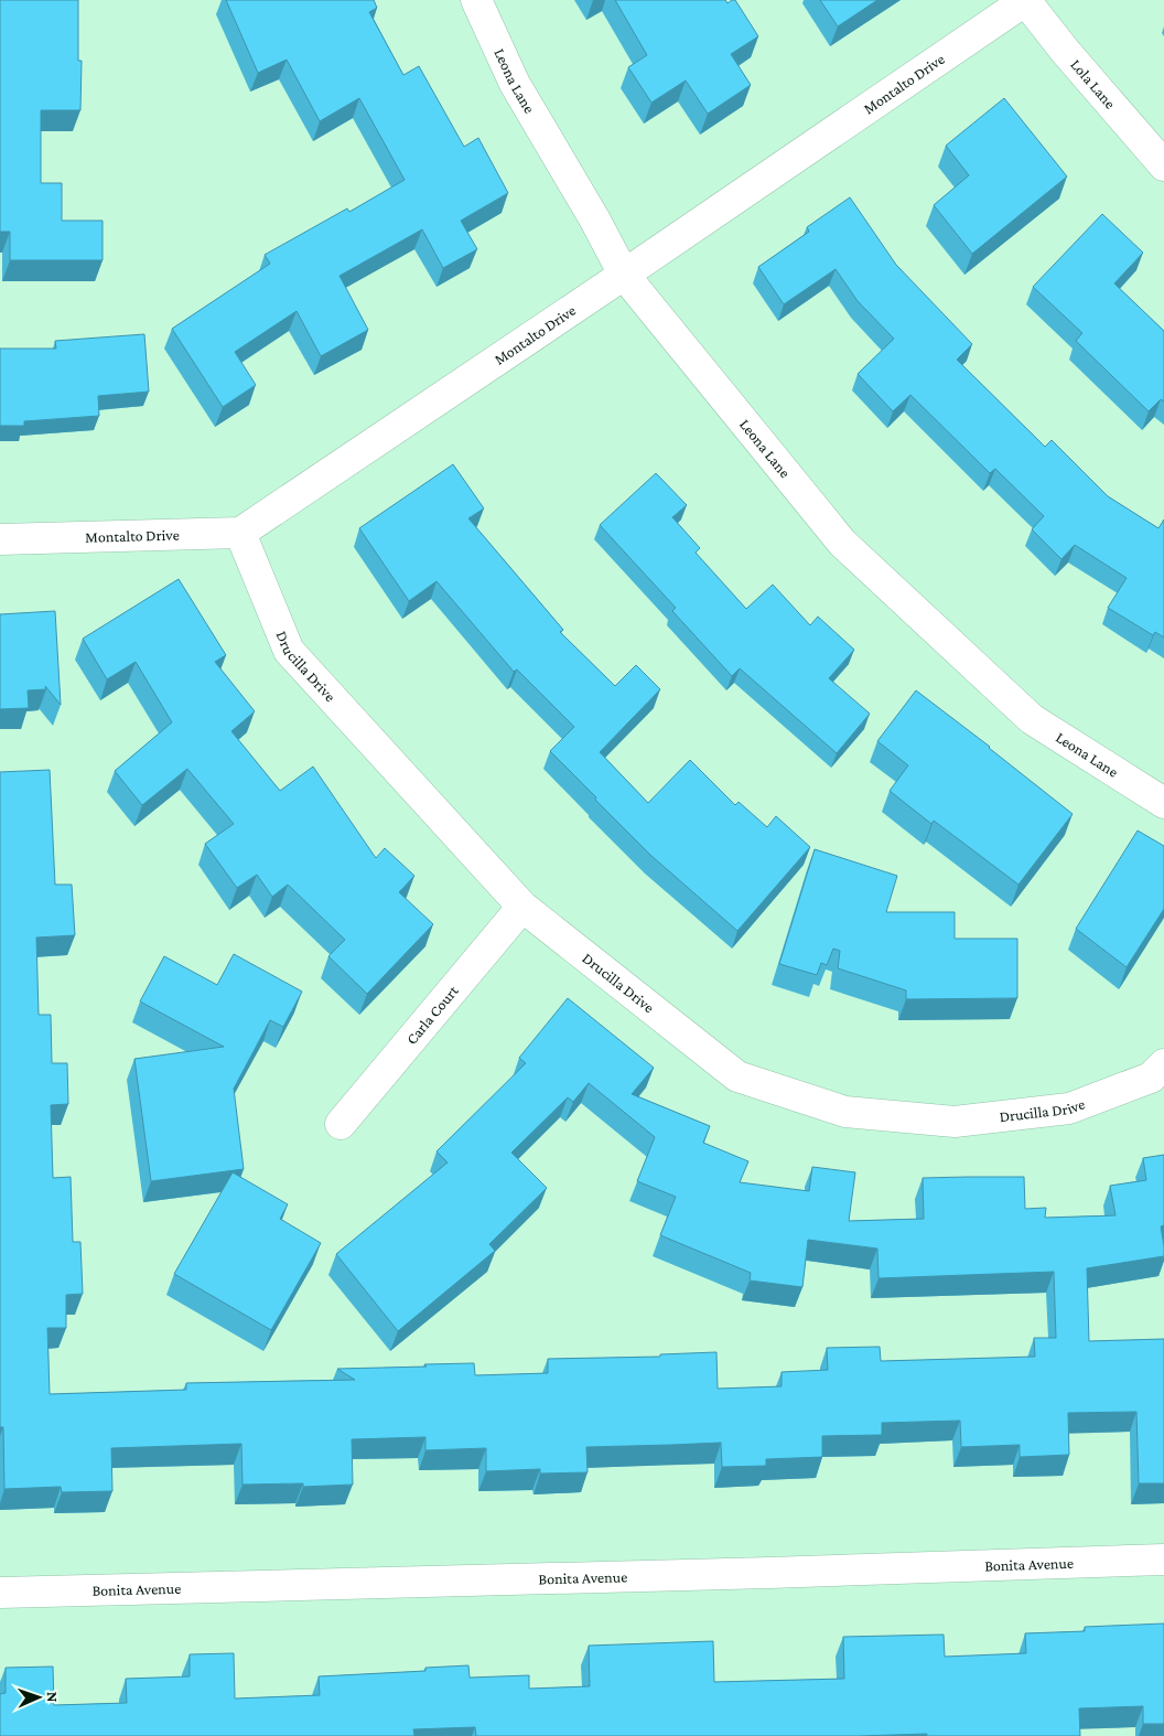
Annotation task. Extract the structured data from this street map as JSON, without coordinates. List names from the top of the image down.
{
  "streets": {
    "street": [
      "Leona Lane",
      "Montalto Drive",
      "Lola Lane",
      "Drucilla Drive",
      "Carla Court",
      "Bonita Avenue"
    ]
  },
  "crossings": [
    ["Leona Lane", "Montalto Drive"],
    ["Montalto Drive", "Lola Lane"],
    ["Montalto Drive", "Drucilla Drive"],
    ["Drucilla Drive", "Carla Court"]
  ],
  "north": "right"
}
